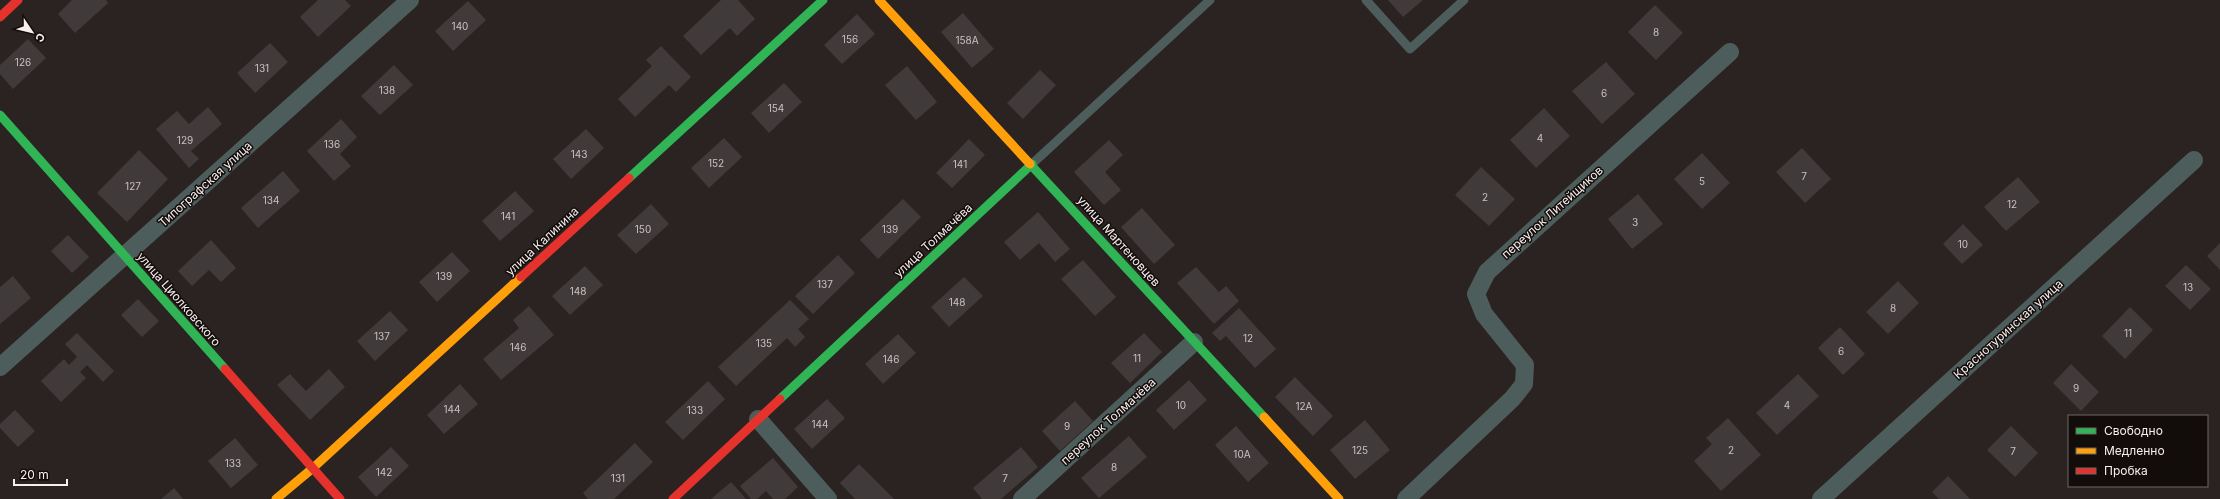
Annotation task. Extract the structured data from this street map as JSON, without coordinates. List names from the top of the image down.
{
  "streets": {
    "street": [
      "Типографская улица",
      "переулок Литейщиков",
      "улица Толмачёва",
      "улица Калинина",
      "улица Мартеновцев",
      "улица Циолковского",
      "Краснотуринская улица",
      "переулок Толмачёва"
    ]
  },
  "crossings": [
    ["Типографская улица", "улица Циолковского"],
    ["улица Толмачёва", "улица Мартеновцев"],
    ["улица Калинина", "улица Циолковского"],
    ["улица Мартеновцев", "переулок Толмачёва"]
  ],
  "house_numbers": [
    "140",
    "8",
    "156",
    "158А",
    "126",
    "131",
    "138",
    "6",
    "154",
    "4",
    "129",
    "136",
    "143",
    "152",
    "141",
    "7",
    "5",
    "127",
    "2",
    "134",
    "12",
    "141",
    "3",
    "150",
    "139",
    "10",
    "139",
    "137",
    "13",
    "148",
    "148",
    "8",
    "11",
    "137",
    "12",
    "135",
    "146",
    "6",
    "11",
    "146",
    "9",
    "10",
    "4",
    "12А",
    "144",
    "133",
    "144",
    "9",
    "125",
    "2",
    "7",
    "10А",
    "133",
    "8",
    "142",
    "131",
    "7"
  ],
  "legend": ["Свободно", "Медленно", "Пробка"],
  "scale_bar": "20 m",
  "north": "bottom right"
}
